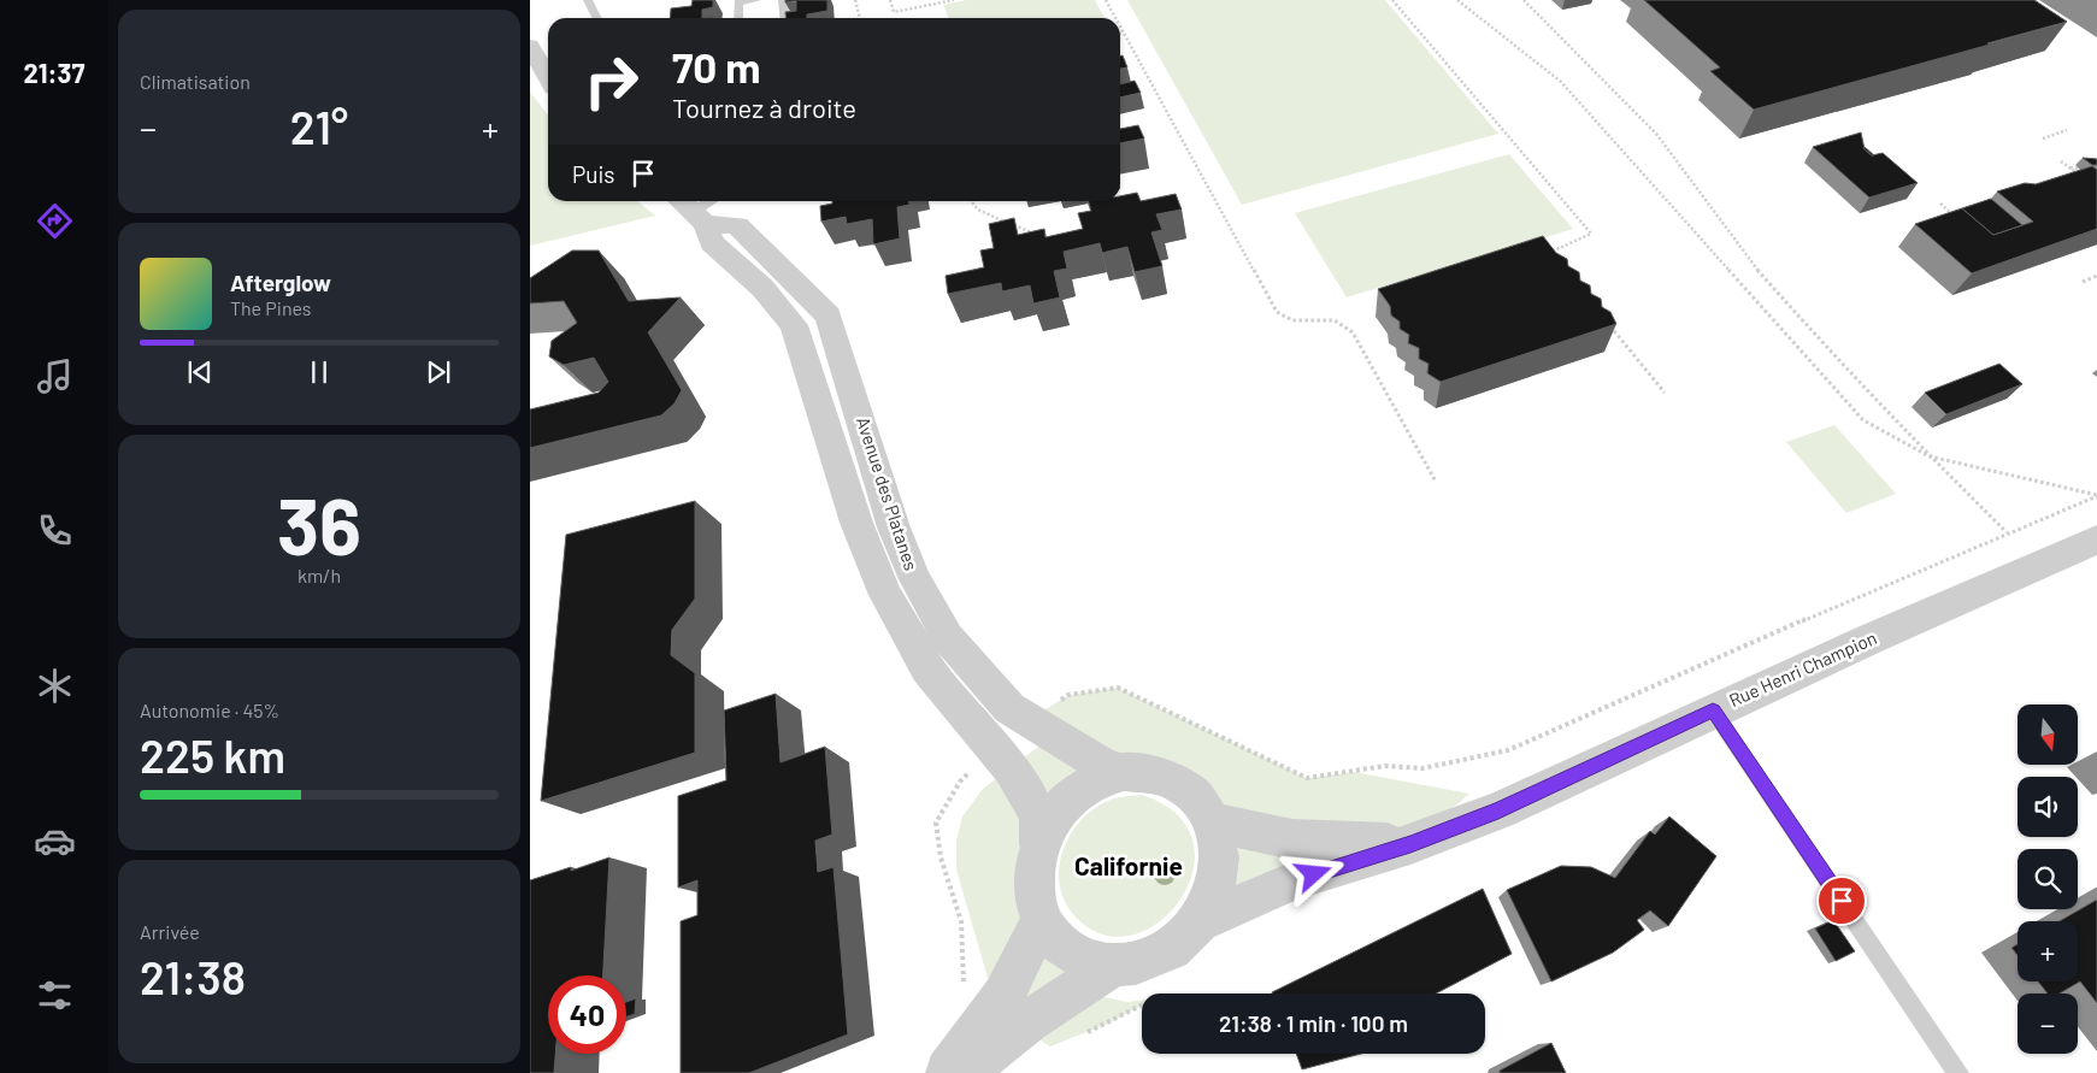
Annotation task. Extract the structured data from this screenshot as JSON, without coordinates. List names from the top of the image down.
{
  "streets": {
    "street": ["Avenue des Platanes", "Rue Henri Champion"]
  },
  "crossings": [
    ["Avenue des Platanes", "Rue Henri Champion"]
  ],
  "districts": ["Californie"],
  "north": "bottom",
  "page": {
    "tabs": "21:37",
    "tile": [
      "Climatisation",
      ["36", "km/h"],
      ["Autonomie · 45%", "225 km"],
      ["Arrivée", "21:38"]
    ],
    "turn": ["70 m", "Tournez à droite"],
    "heat": ["−", "21°", "+"],
    "then": "Puis",
    "song": ["Afterglow", "The Pines"],
    "map_buttons": ["+", "−"],
    "limit": "40",
    "trip": "21:38 · 1 min · 100 m"
  }
}
